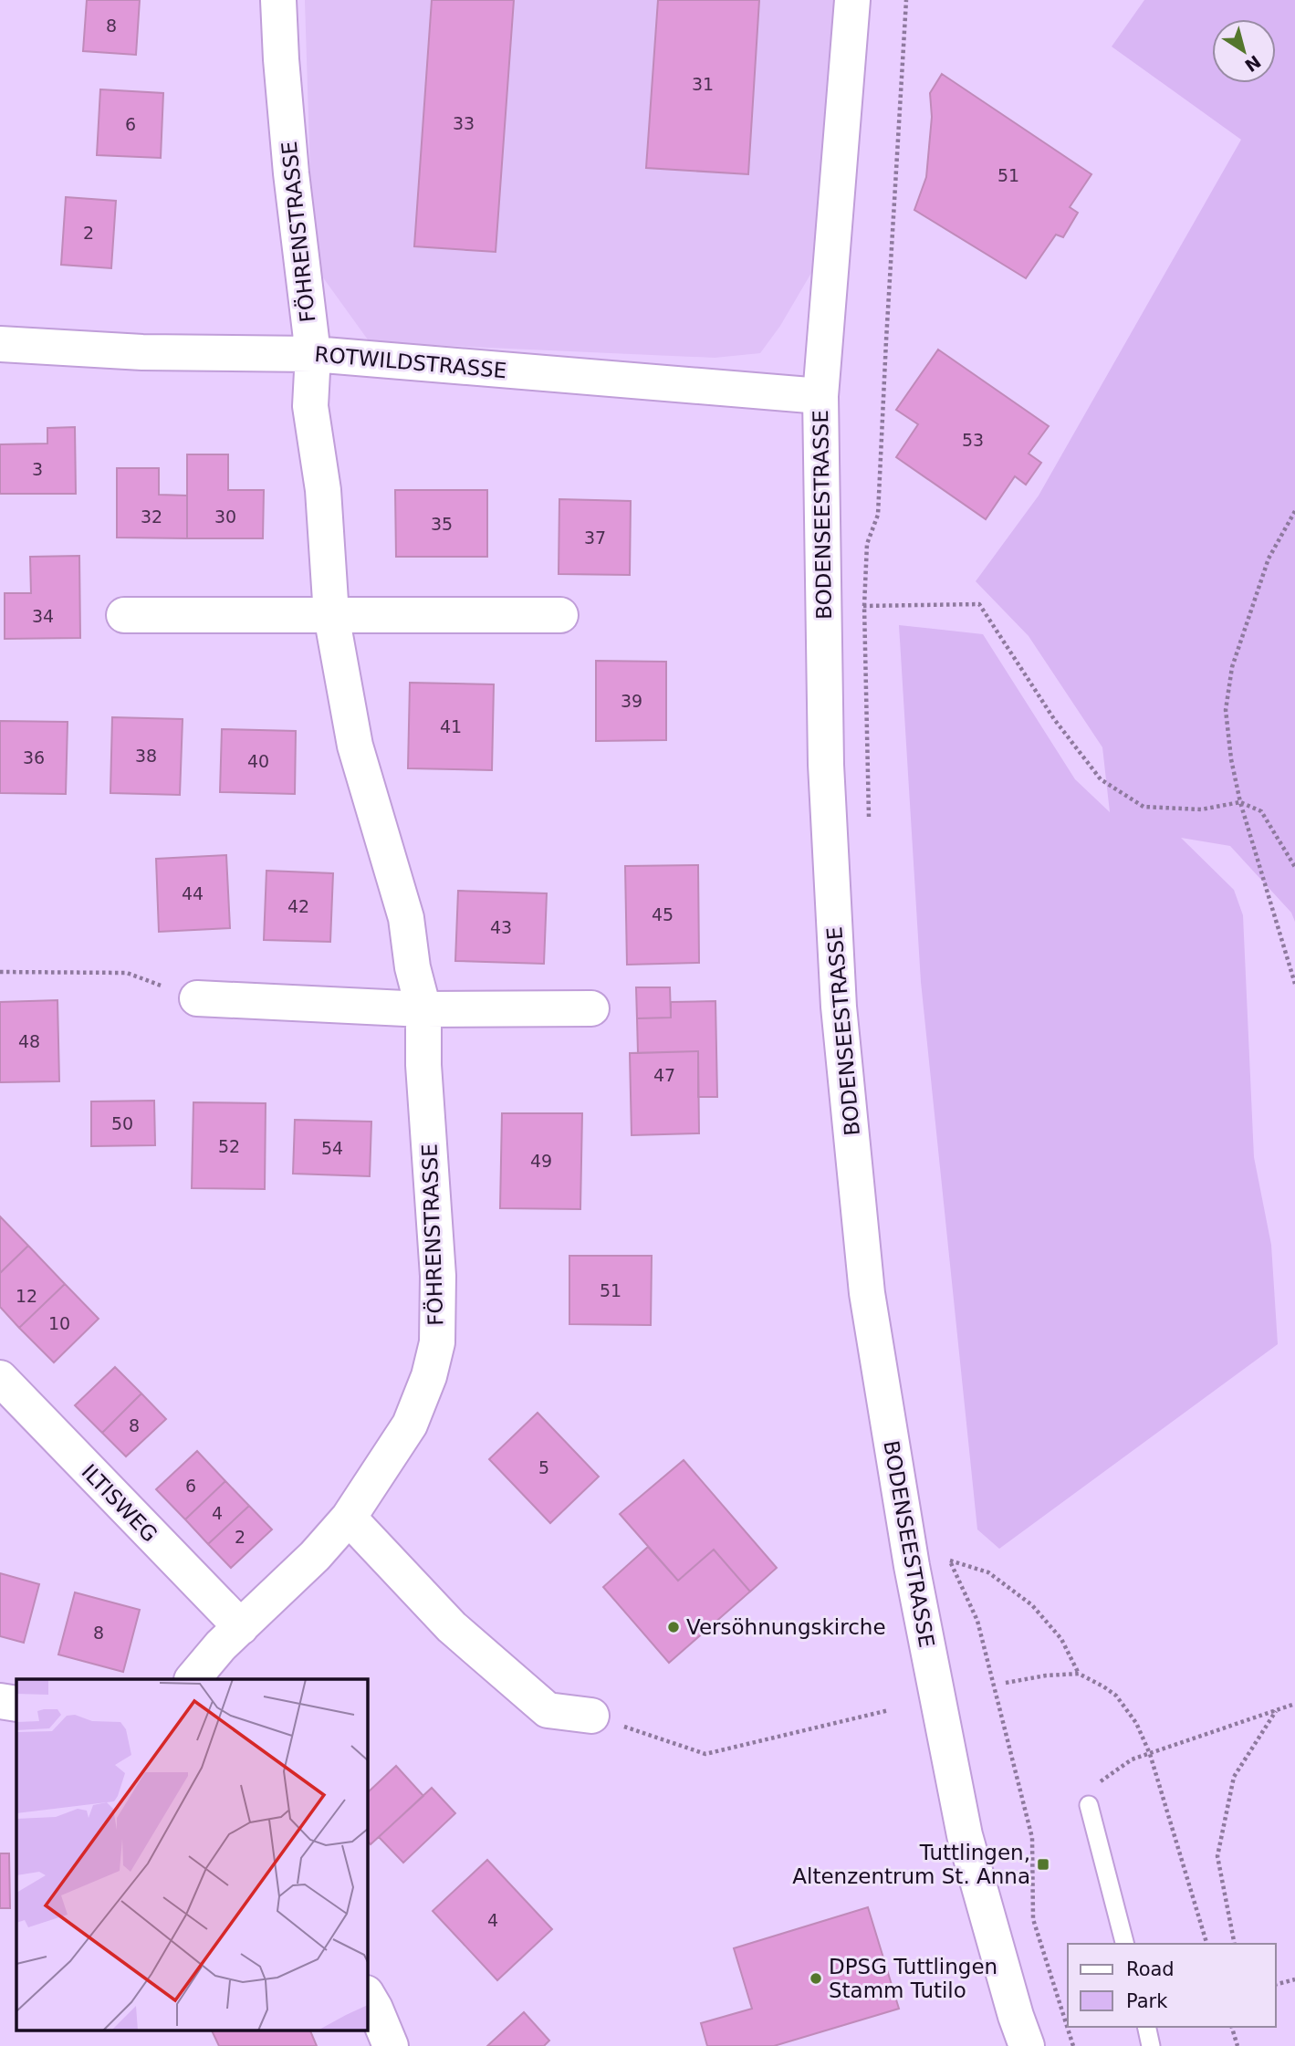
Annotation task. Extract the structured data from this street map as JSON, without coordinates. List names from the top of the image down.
{
  "streets": {
    "street": [
      "FÖHRENSTRASSE",
      "ROTWILDSTRASSE",
      "BODENSEESTRASSE",
      "ILTISWEG"
    ]
  },
  "crossings": [
    ["FÖHRENSTRASSE", "ROTWILDSTRASSE"],
    ["FÖHRENSTRASSE", "ILTISWEG"],
    ["ROTWILDSTRASSE", "BODENSEESTRASSE"]
  ],
  "places": {
    "other": ["Versöhnungskirche", "DPSG Tuttlingen Stamm Tutilo"],
    "transit": ["Tuttlingen, Altenzentrum St. Anna"]
  },
  "house_numbers": [
    "8",
    "31",
    "33",
    "6",
    "51",
    "2",
    "53",
    "3",
    "32",
    "30",
    "35",
    "37",
    "34",
    "39",
    "41",
    "38",
    "36",
    "40",
    "44",
    "42",
    "45",
    "43",
    "48",
    "47",
    "50",
    "52",
    "54",
    "49",
    "51",
    "12",
    "10",
    "8",
    "5",
    "6",
    "4",
    "2",
    "8",
    "4"
  ],
  "legend": ["Road", "Park"],
  "north": "bottom right"
}
